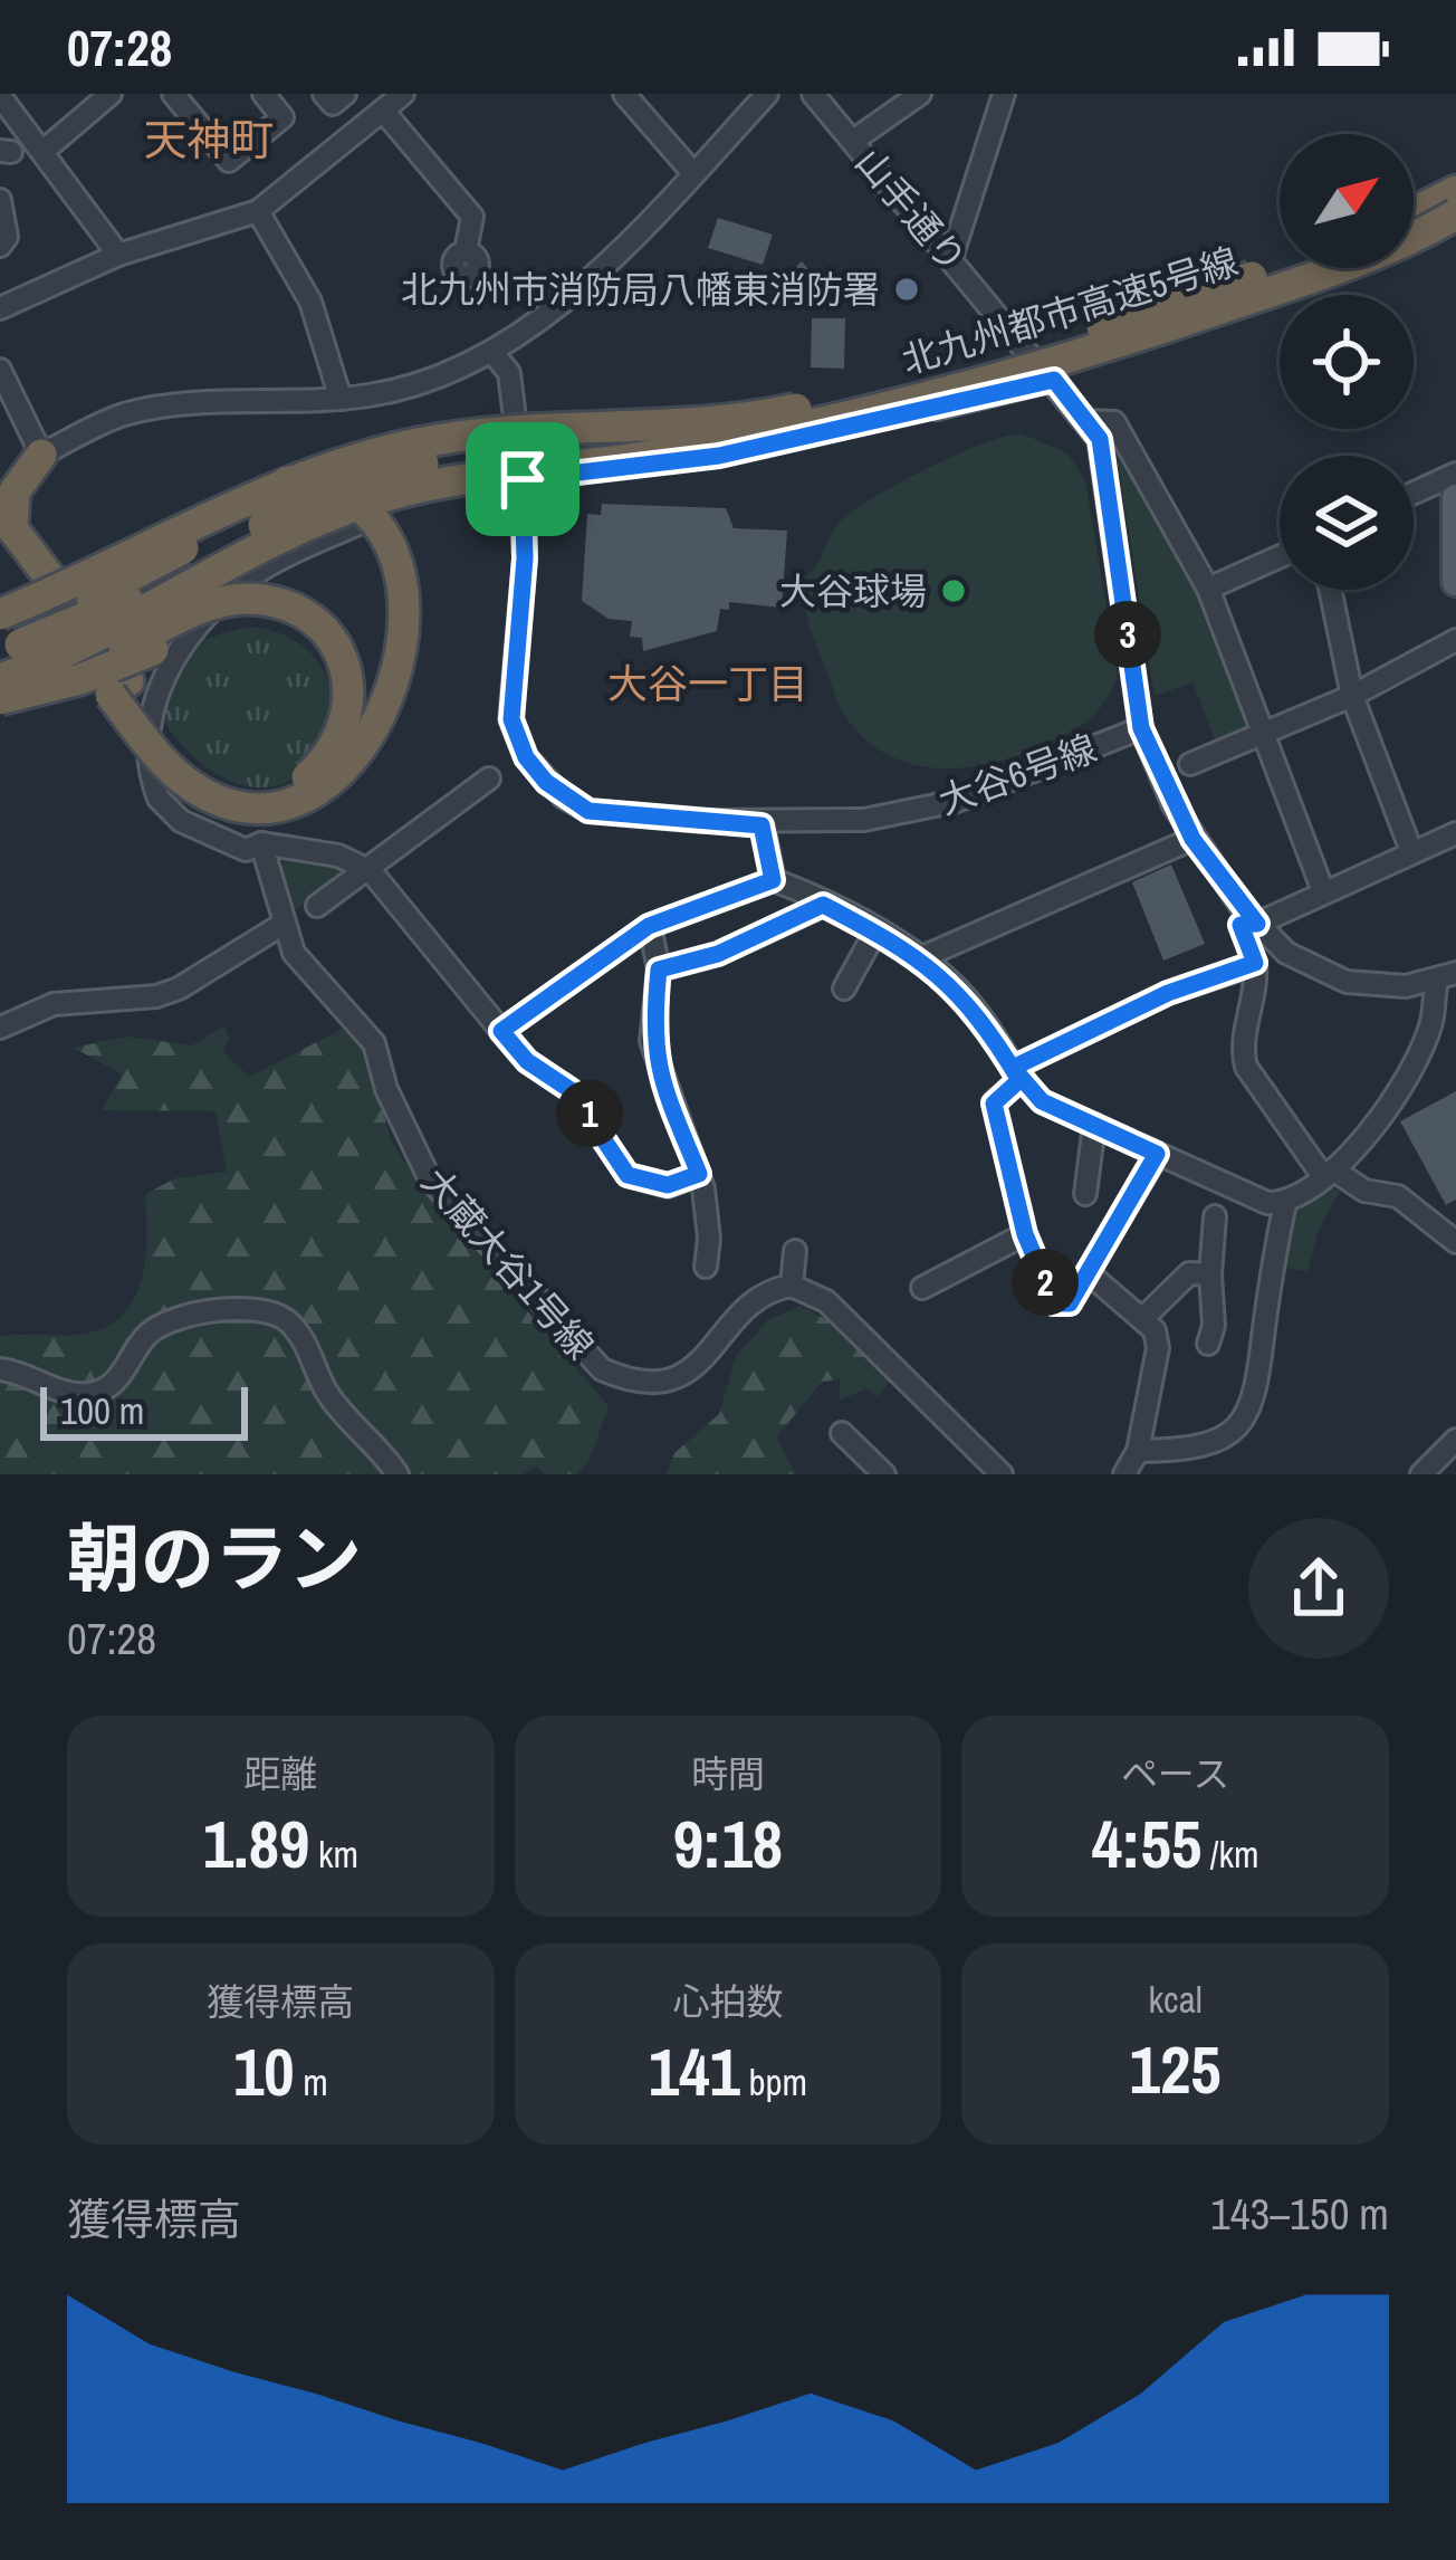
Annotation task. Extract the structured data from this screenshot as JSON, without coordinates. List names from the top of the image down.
{
  "streets": {
    "highway": ["北九州都市高速5号線"],
    "street": ["山手通り", "大谷6号線", "大蔵大谷1号線"]
  },
  "crossings": [
    ["山手通り", "大谷6号線"]
  ],
  "districts": ["天神町", "大谷一丁目"],
  "places": ["北九州市消防局八幡東消防署", "大谷球場"],
  "scale_bar": "100 m",
  "north": "top right",
  "page": {
    "status": "07:28",
    "pins": ["3", "1", "2"],
    "scale": "100 m",
    "heading": ["朝のラン", "07:28"],
    "stats": [
      ["距離", "1.89 km"],
      ["時間", "9:18"],
      ["ペース", "4:55 /km"],
      ["獲得標高", "10 m"],
      ["心拍数", "141 bpm"],
      ["kcal", "125"]
    ],
    "chart": ["獲得標高", "143–150 m"]
  }
}
